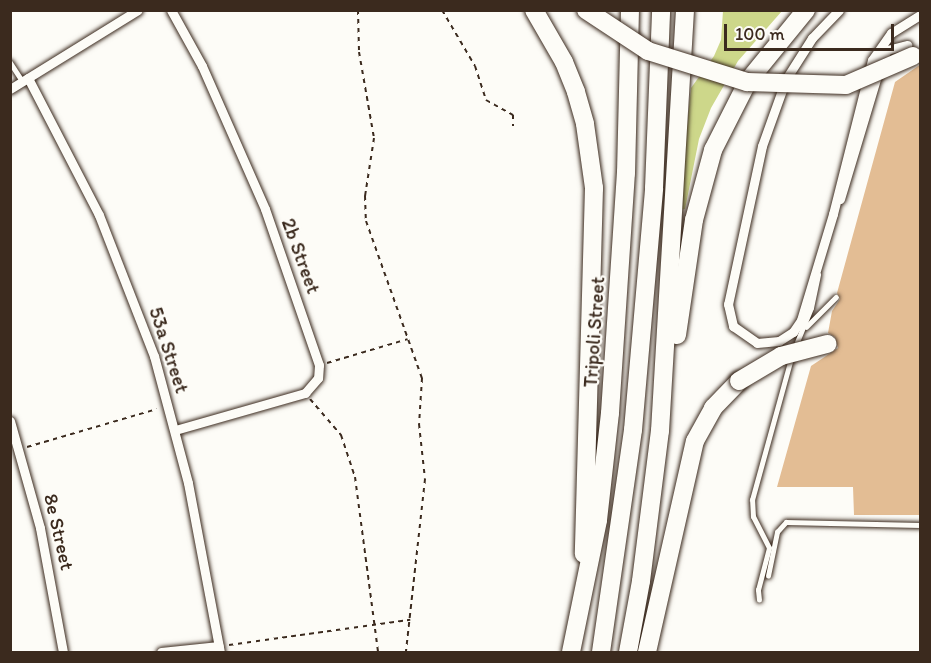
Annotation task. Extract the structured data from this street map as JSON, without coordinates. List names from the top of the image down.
{
  "streets": {
    "highway": ["Tripoli Street"],
    "street": ["2b Street", "53a Street", "8e Street"]
  },
  "scale_bar": "100 m"
}
